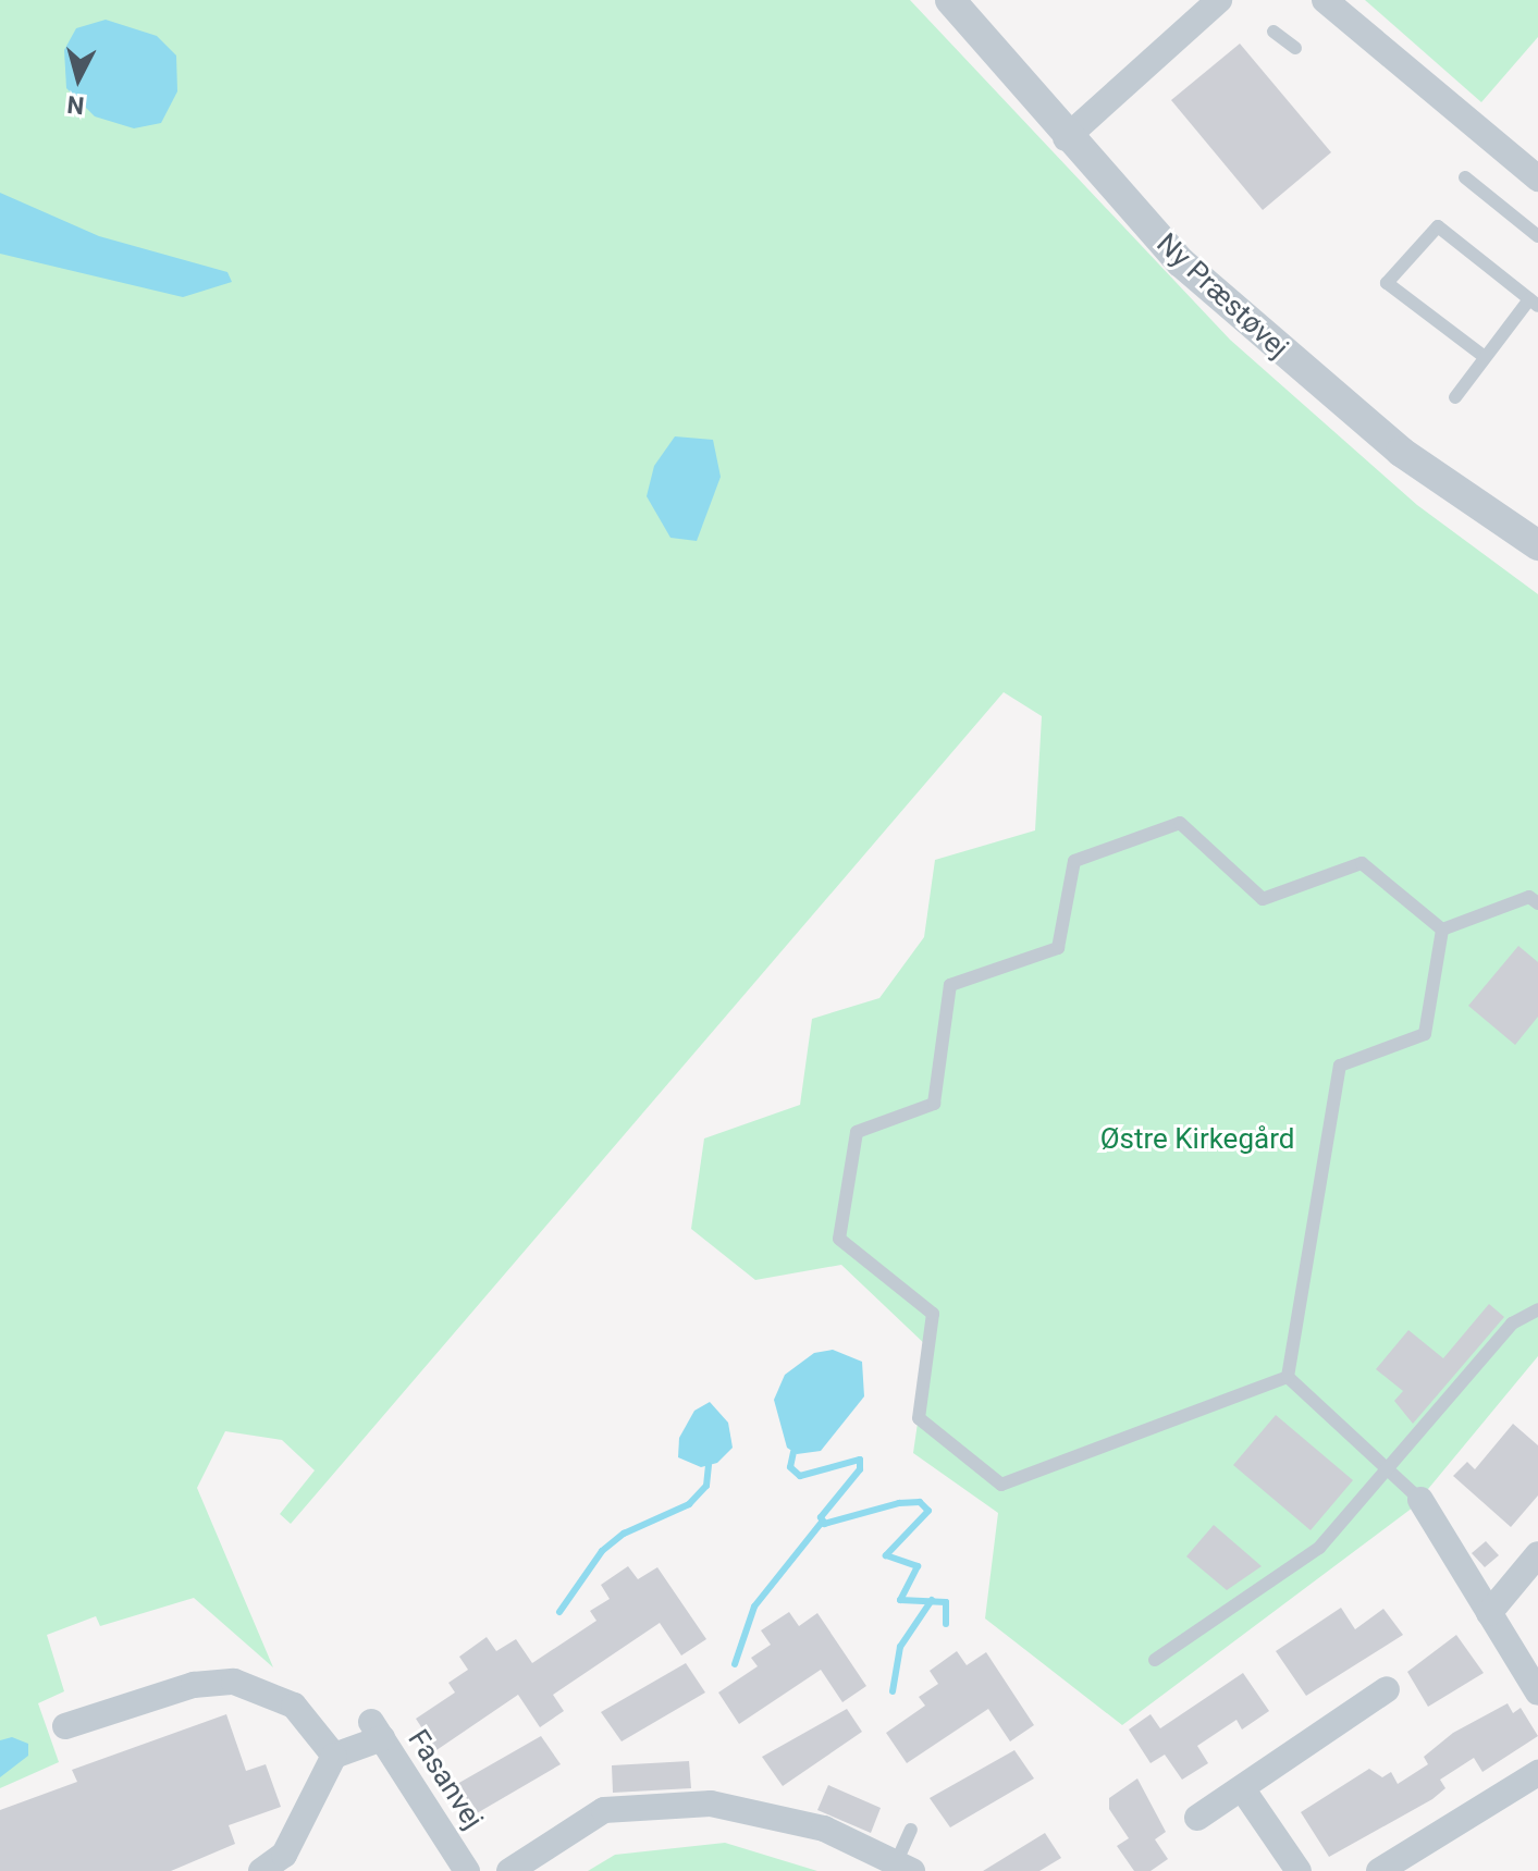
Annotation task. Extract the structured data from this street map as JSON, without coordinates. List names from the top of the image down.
{
  "streets": {
    "street": ["Ny Præstøvej", "Fasanvej"]
  },
  "parks": ["Østre Kirkegård"],
  "north": "bottom"
}
